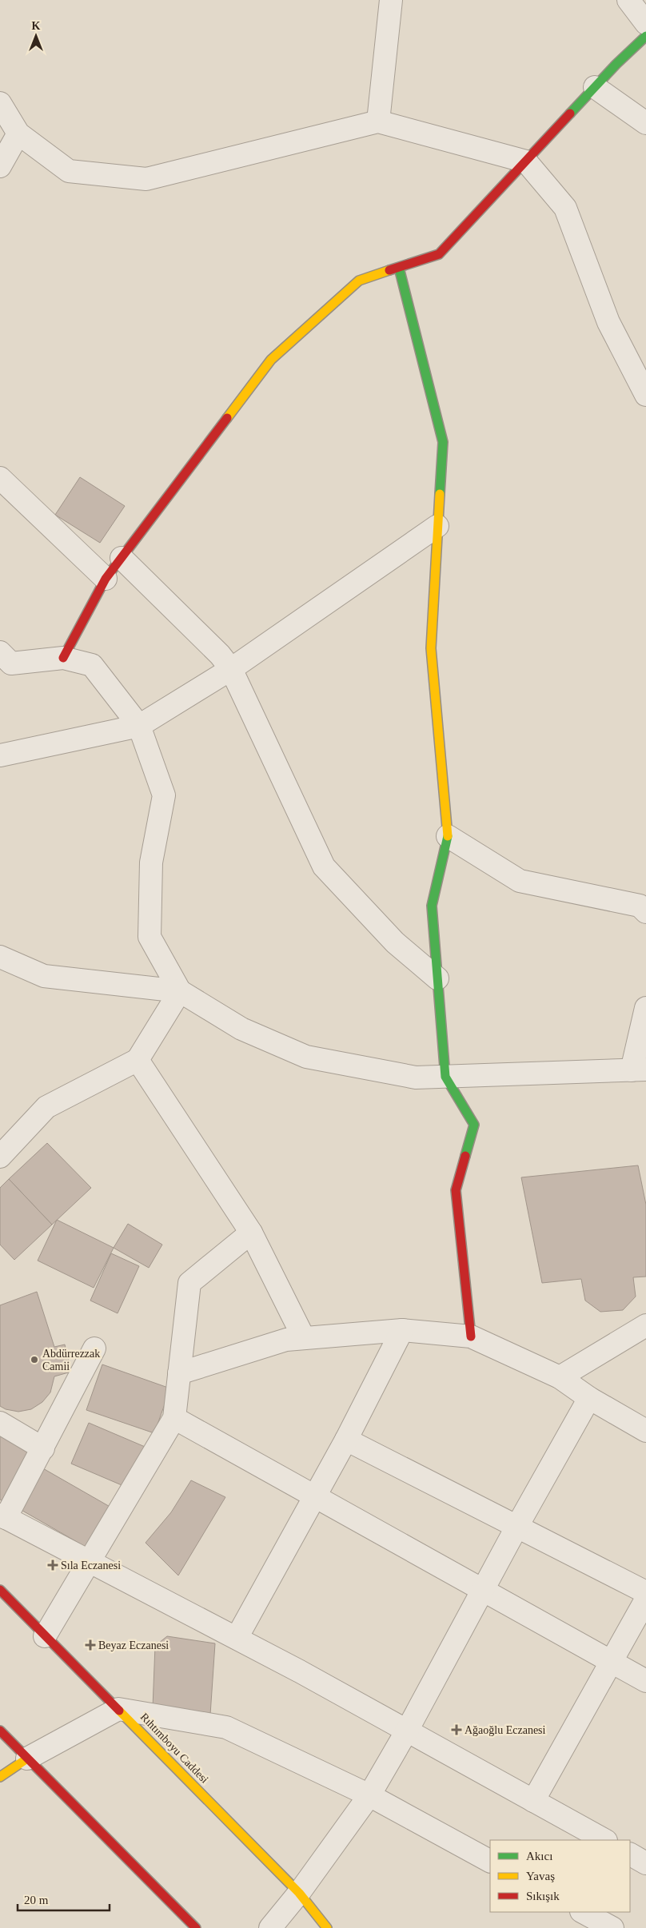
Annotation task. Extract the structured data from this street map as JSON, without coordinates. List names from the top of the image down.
{
  "streets": {
    "street": ["Rıhtımboyu Caddesi"]
  },
  "places": {
    "other": ["Abdürrezzak Camii"],
    "health": ["Sıla Eczanesi", "Beyaz Eczanesi", "Ağaoğlu Eczanesi"]
  },
  "legend": ["Akıcı", "Yavaş", "Sıkışık"],
  "scale_bar": "20 m",
  "north": "top"
}
